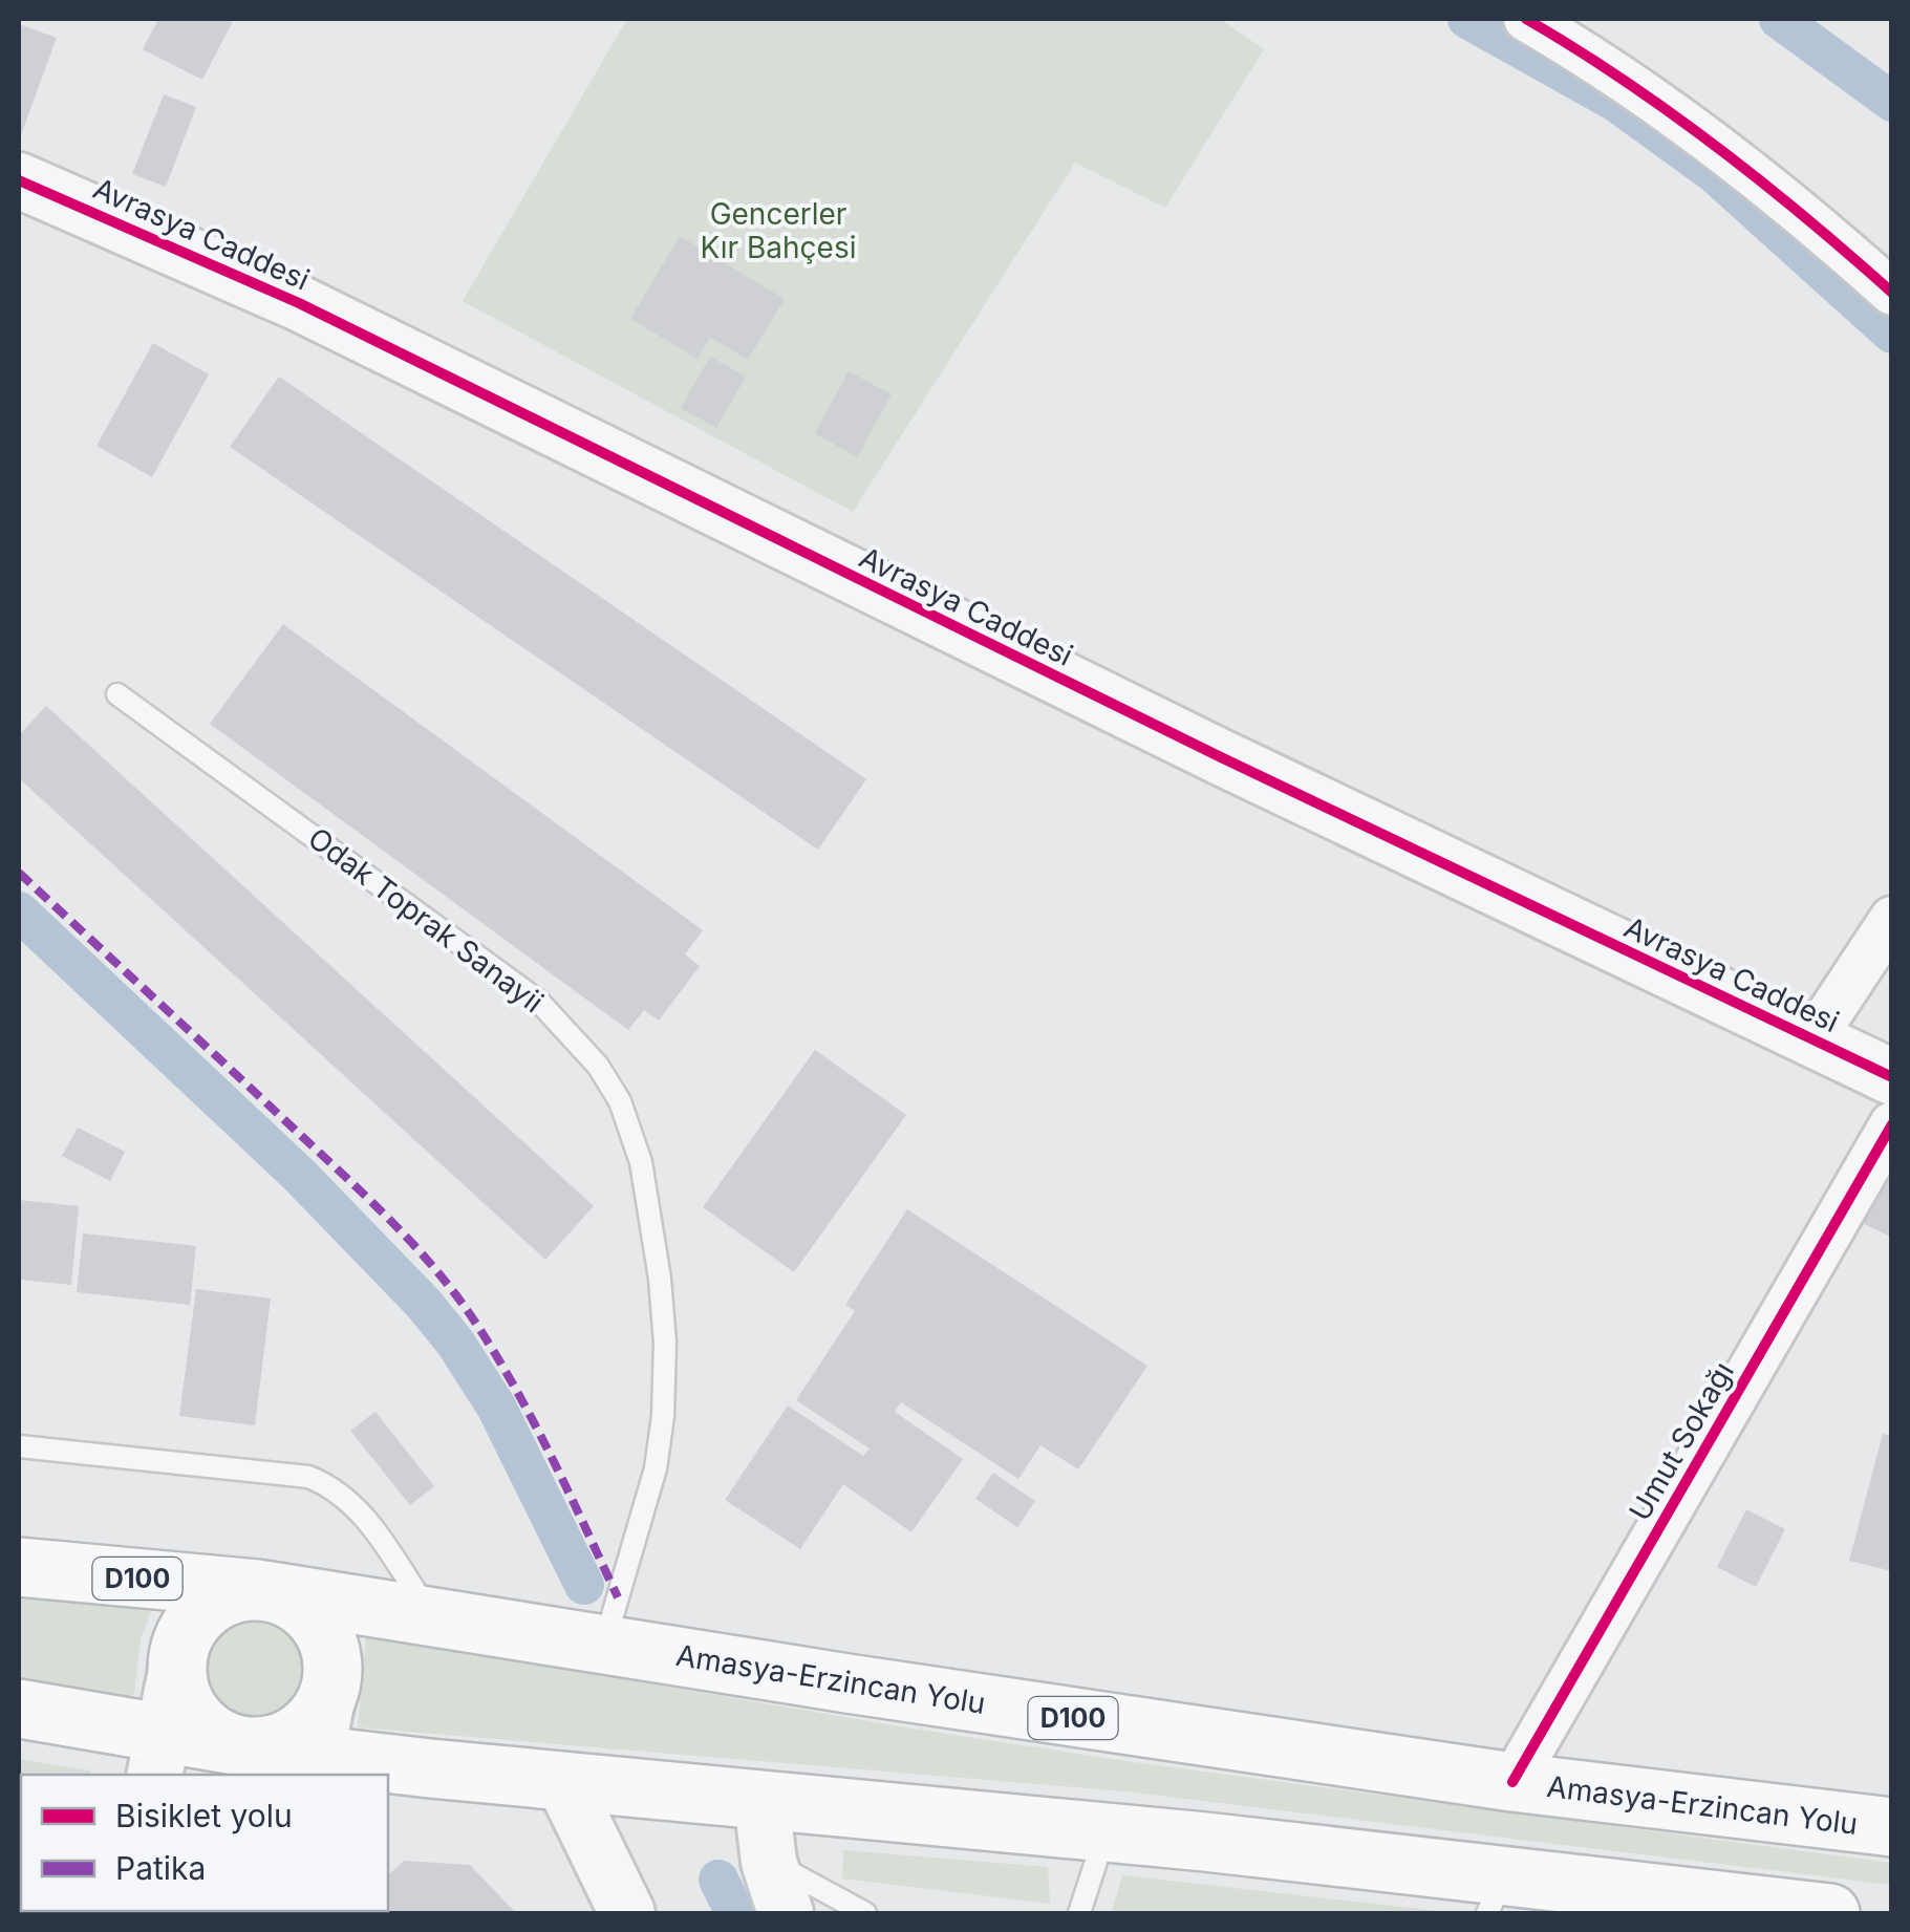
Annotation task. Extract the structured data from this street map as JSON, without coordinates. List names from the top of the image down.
{
  "streets": {
    "highway": ["D100", "Amasya-Erzincan Yolu"],
    "street": ["Avrasya Caddesi", "Umut Sokağı"],
    "lane": ["Odak Toprak Sanayii"]
  },
  "crossings": [
    ["Odak Toprak Sanayii", "Amasya-Erzincan Yolu"],
    ["Umut Sokağı", "Amasya-Erzincan Yolu"]
  ],
  "parks": ["Gencerler Kır Bahçesi"],
  "legend": ["Bisiklet yolu", "Patika"]
}
